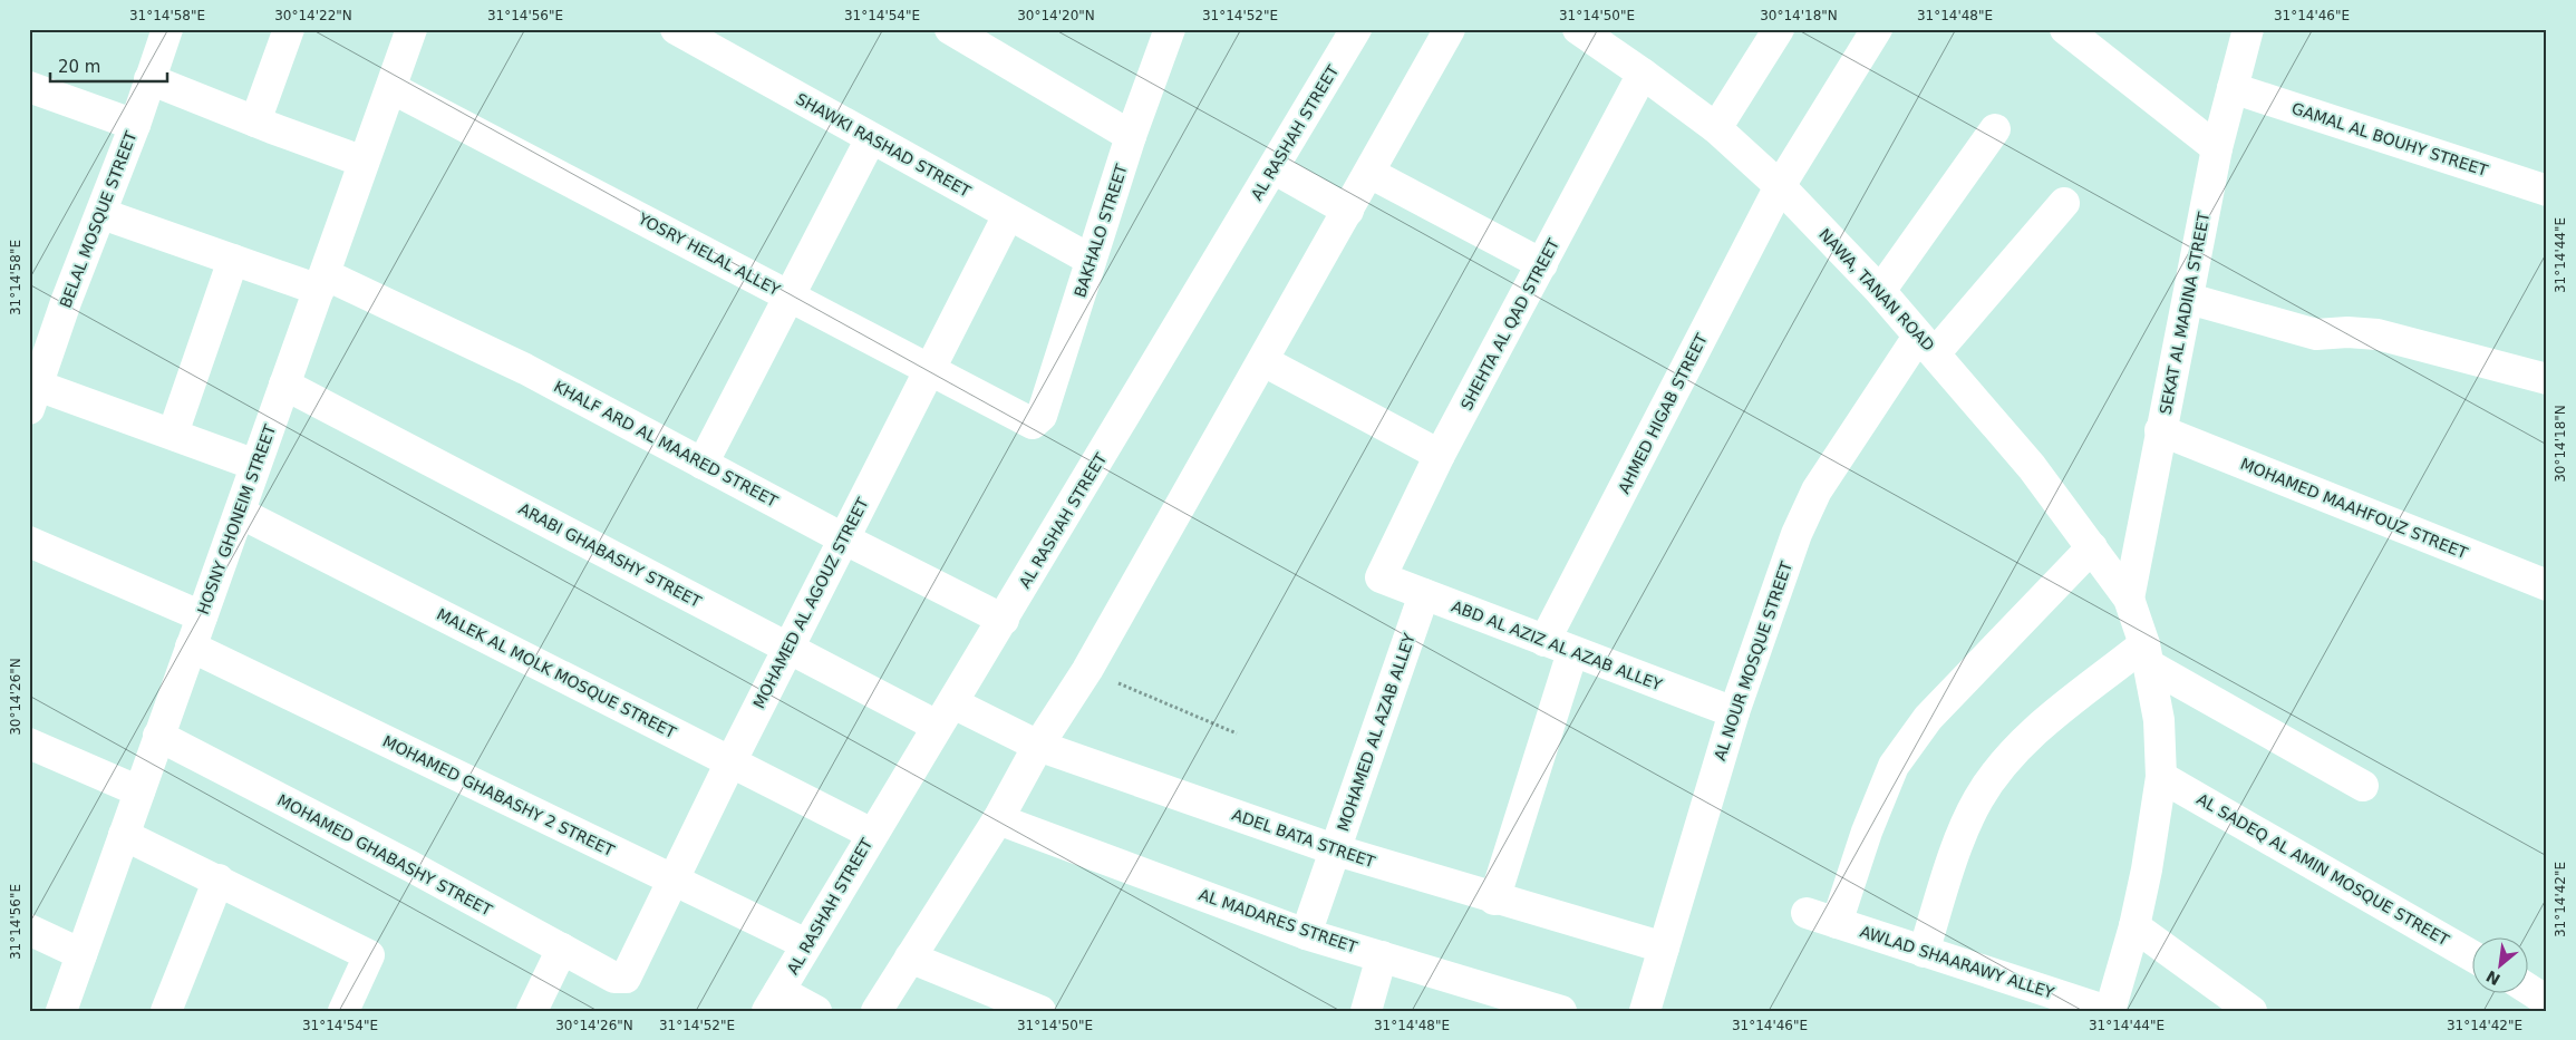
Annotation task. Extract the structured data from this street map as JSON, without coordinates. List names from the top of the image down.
{
  "streets": {
    "street": [
      "AL RASHAH STREET",
      "GAMAL AL BOUHY STREET",
      "SHAWKI RASHAD STREET",
      "BELAL MOSQUE STREET",
      "BAKHALO STREET",
      "YOSRY HELAL ALLEY",
      "NAWA, TANAN ROAD",
      "SEKAT AL MADINA STREET",
      "SHEHTA AL QAD STREET",
      "AHMED HIGAB STREET",
      "KHALF ARD AL MAARED STREET",
      "MOHAMED MAAHFOUZ STREET",
      "HOSNY GHONEIM STREET",
      "ARABI GHABASHY STREET",
      "MOHAMED AL AGOUZ STREET",
      "ABD AL AZIZ AL AZAB ALLEY",
      "AL NOUR MOSQUE STREET",
      "MALEK AL MOLK MOSQUE STREET",
      "MOHAMED AL AZAB ALLEY",
      "MOHAMED GHABASHY 2 STREET",
      "ADEL BATA STREET",
      "MOHAMED GHABASHY STREET",
      "AL SADEQ AL AMIN MOSQUE STREET",
      "AL MADARES STREET",
      "AWLAD SHAARAWY ALLEY"
    ]
  },
  "crossings": [
    ["AL RASHAH STREET", "KHALF ARD AL MAARED STREET"],
    ["AL RASHAH STREET", "ARABI GHABASHY STREET"],
    ["AL RASHAH STREET", "MALEK AL MOLK MOSQUE STREET"],
    ["AL RASHAH STREET", "MOHAMED GHABASHY 2 STREET"],
    ["AL RASHAH STREET", "ADEL BATA STREET"],
    ["GAMAL AL BOUHY STREET", "SEKAT AL MADINA STREET"],
    ["SHAWKI RASHAD STREET", "BAKHALO STREET"],
    ["SHAWKI RASHAD STREET", "MOHAMED AL AGOUZ STREET"],
    ["BELAL MOSQUE STREET", "KHALF ARD AL MAARED STREET"],
    ["BAKHALO STREET", "YOSRY HELAL ALLEY"],
    ["YOSRY HELAL ALLEY", "HOSNY GHONEIM STREET"],
    ["YOSRY HELAL ALLEY", "MOHAMED AL AGOUZ STREET"],
    ["NAWA, TANAN ROAD", "SEKAT AL MADINA STREET"],
    ["NAWA, TANAN ROAD", "SHEHTA AL QAD STREET"],
    ["NAWA, TANAN ROAD", "AHMED HIGAB STREET"],
    ["NAWA, TANAN ROAD", "AL NOUR MOSQUE STREET"],
    ["SEKAT AL MADINA STREET", "MOHAMED MAAHFOUZ STREET"],
    ["SHEHTA AL QAD STREET", "ABD AL AZIZ AL AZAB ALLEY"],
    ["AHMED HIGAB STREET", "ABD AL AZIZ AL AZAB ALLEY"],
    ["KHALF ARD AL MAARED STREET", "HOSNY GHONEIM STREET"],
    ["KHALF ARD AL MAARED STREET", "MOHAMED AL AGOUZ STREET"],
    ["HOSNY GHONEIM STREET", "ARABI GHABASHY STREET"],
    ["HOSNY GHONEIM STREET", "MALEK AL MOLK MOSQUE STREET"],
    ["HOSNY GHONEIM STREET", "MOHAMED GHABASHY 2 STREET"],
    ["HOSNY GHONEIM STREET", "MOHAMED GHABASHY STREET"],
    ["ARABI GHABASHY STREET", "MOHAMED AL AGOUZ STREET"],
    ["ARABI GHABASHY STREET", "ADEL BATA STREET"],
    ["MOHAMED AL AGOUZ STREET", "MALEK AL MOLK MOSQUE STREET"],
    ["MOHAMED AL AGOUZ STREET", "MOHAMED GHABASHY 2 STREET"],
    ["MOHAMED AL AGOUZ STREET", "MOHAMED GHABASHY STREET"],
    ["ABD AL AZIZ AL AZAB ALLEY", "AL NOUR MOSQUE STREET"],
    ["ABD AL AZIZ AL AZAB ALLEY", "MOHAMED AL AZAB ALLEY"],
    ["AL NOUR MOSQUE STREET", "ADEL BATA STREET"],
    ["MOHAMED AL AZAB ALLEY", "ADEL BATA STREET"],
    ["MOHAMED AL AZAB ALLEY", "AL MADARES STREET"]
  ],
  "scale_bar": "20 m",
  "north": "bottom left",
  "coordinates": [
    "31°14'58\"E",
    "30°14'22\"N",
    "31°14'56\"E",
    "31°14'54\"E",
    "30°14'20\"N",
    "31°14'52\"E",
    "31°14'50\"E",
    "30°14'18\"N",
    "31°14'48\"E",
    "31°14'46\"E",
    "31°14'44\"E",
    "30°14'26\"N",
    "31°14'42\"E"
  ]
}
